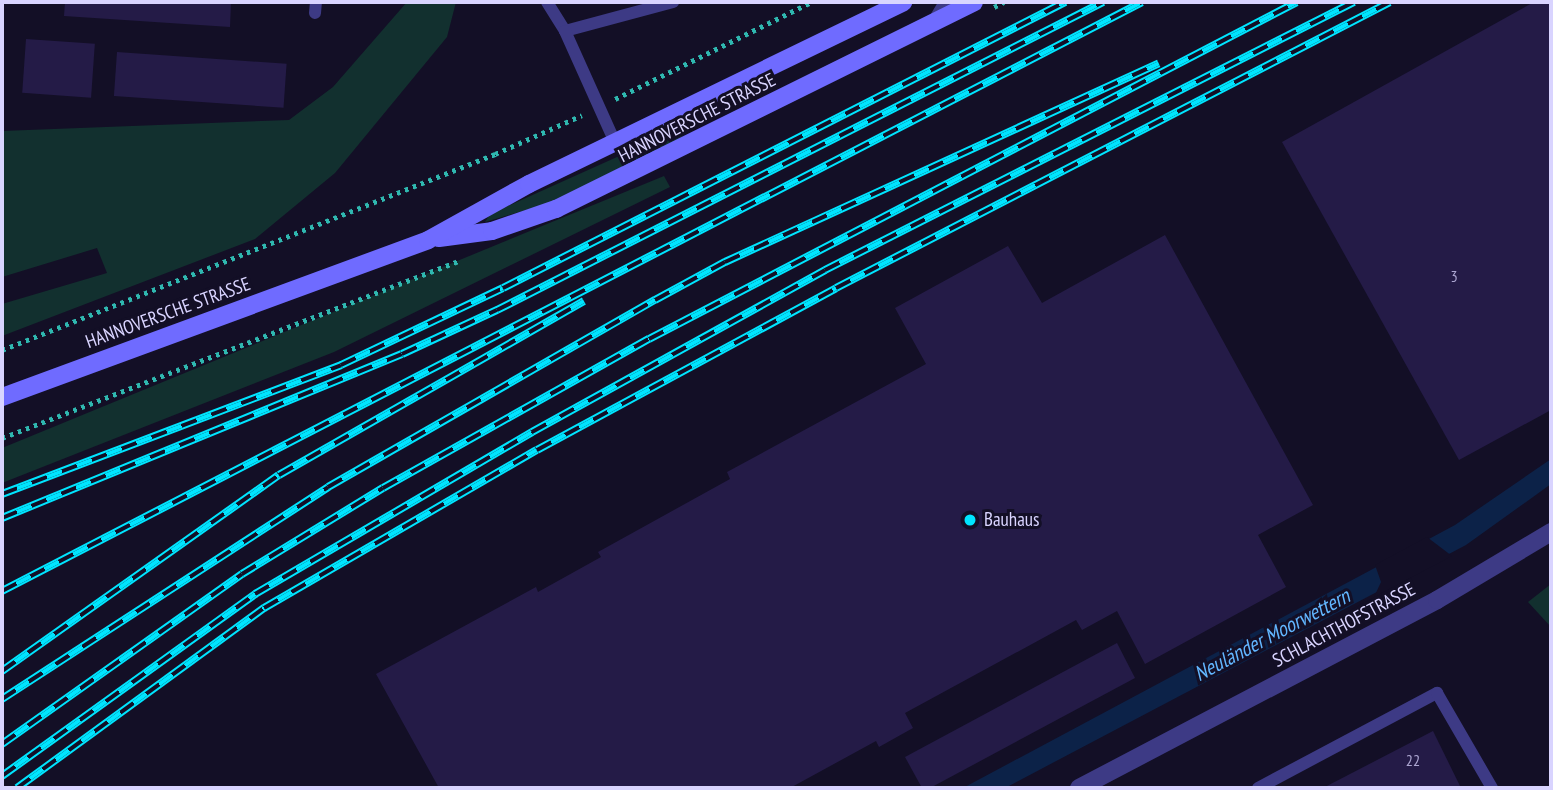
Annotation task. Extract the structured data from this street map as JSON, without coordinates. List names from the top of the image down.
{
  "streets": {
    "main road": ["HANNOVERSCHE STRASSE"],
    "street": ["SCHLACHTHOFSTRASSE"]
  },
  "water": ["Neuländer Moorwettern"],
  "places": ["Bauhaus"],
  "house_numbers": ["3", "22"]
}
